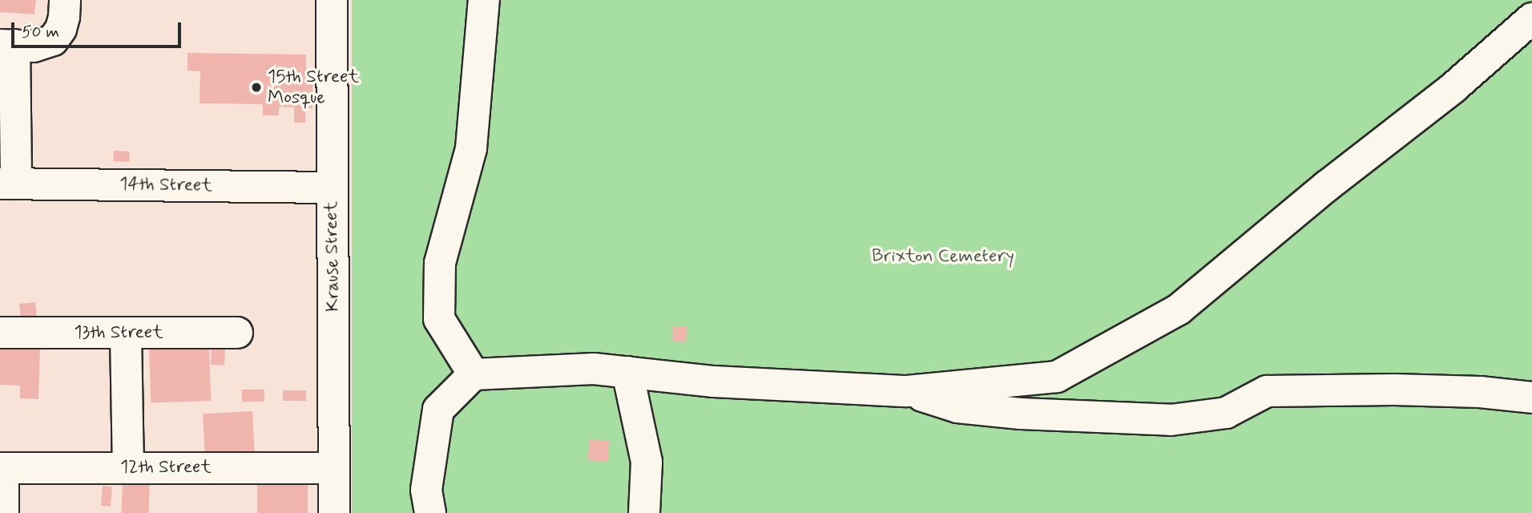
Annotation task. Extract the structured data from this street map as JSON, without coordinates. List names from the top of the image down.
{
  "streets": {
    "street": [
      "14th Street",
      "Krause Street",
      "13th Street",
      "12th Street"
    ]
  },
  "crossings": [
    ["14th Street", "Krause Street"],
    ["Krause Street", "12th Street"]
  ],
  "parks": ["Brixton Cemetery"],
  "places": ["15th Street Mosque"],
  "scale_bar": "50 m"
}
